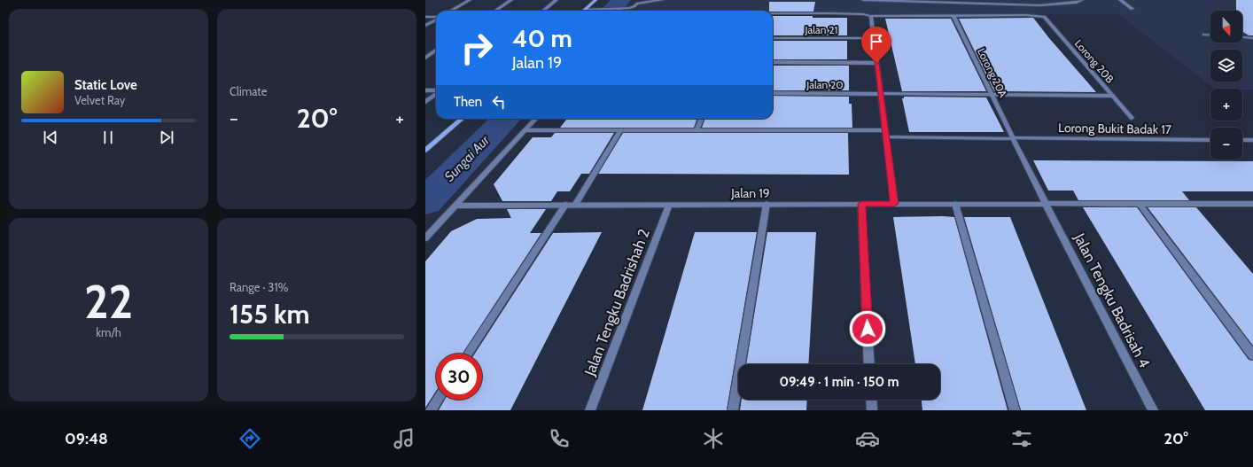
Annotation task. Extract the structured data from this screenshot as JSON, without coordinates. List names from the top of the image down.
{
  "streets": {
    "street": [
      "Jalan 21",
      "Lorong 20B",
      "Lorong 20A",
      "Jalan 20",
      "Lorong Bukit Badak 17",
      "Jalan 19",
      "Jalan Tengku Badrisah 4",
      "Jalan Tengku Badrishah 2"
    ]
  },
  "crossings": [
    ["Lorong 20B", "Lorong 20A"],
    ["Lorong 20B", "Jalan 20"],
    ["Lorong 20A", "Jalan 20"],
    ["Lorong 20A", "Lorong Bukit Badak 17"],
    ["Lorong 20A", "Jalan 19"],
    ["Lorong 20A", "Jalan Tengku Badrisah 4"],
    ["Jalan 19", "Jalan Tengku Badrisah 4"],
    ["Jalan 19", "Jalan Tengku Badrishah 2"]
  ],
  "water": ["Sungai Aur"],
  "north": "bottom",
  "page": {
    "tile": [
      "Climate",
      ["22", "km/h"],
      ["Range · 31%", "155 km"]
    ],
    "map_buttons": ["+", "−"],
    "turn": ["40 m", "Jalan 19"],
    "song": ["Static Love", "Velvet Ray"],
    "then": "Then",
    "heat": ["−", "20°", "+"],
    "limit": "30",
    "trip": "09:49 · 1 min · 150 m",
    "tabs": ["09:48", "20°"]
  }
}
